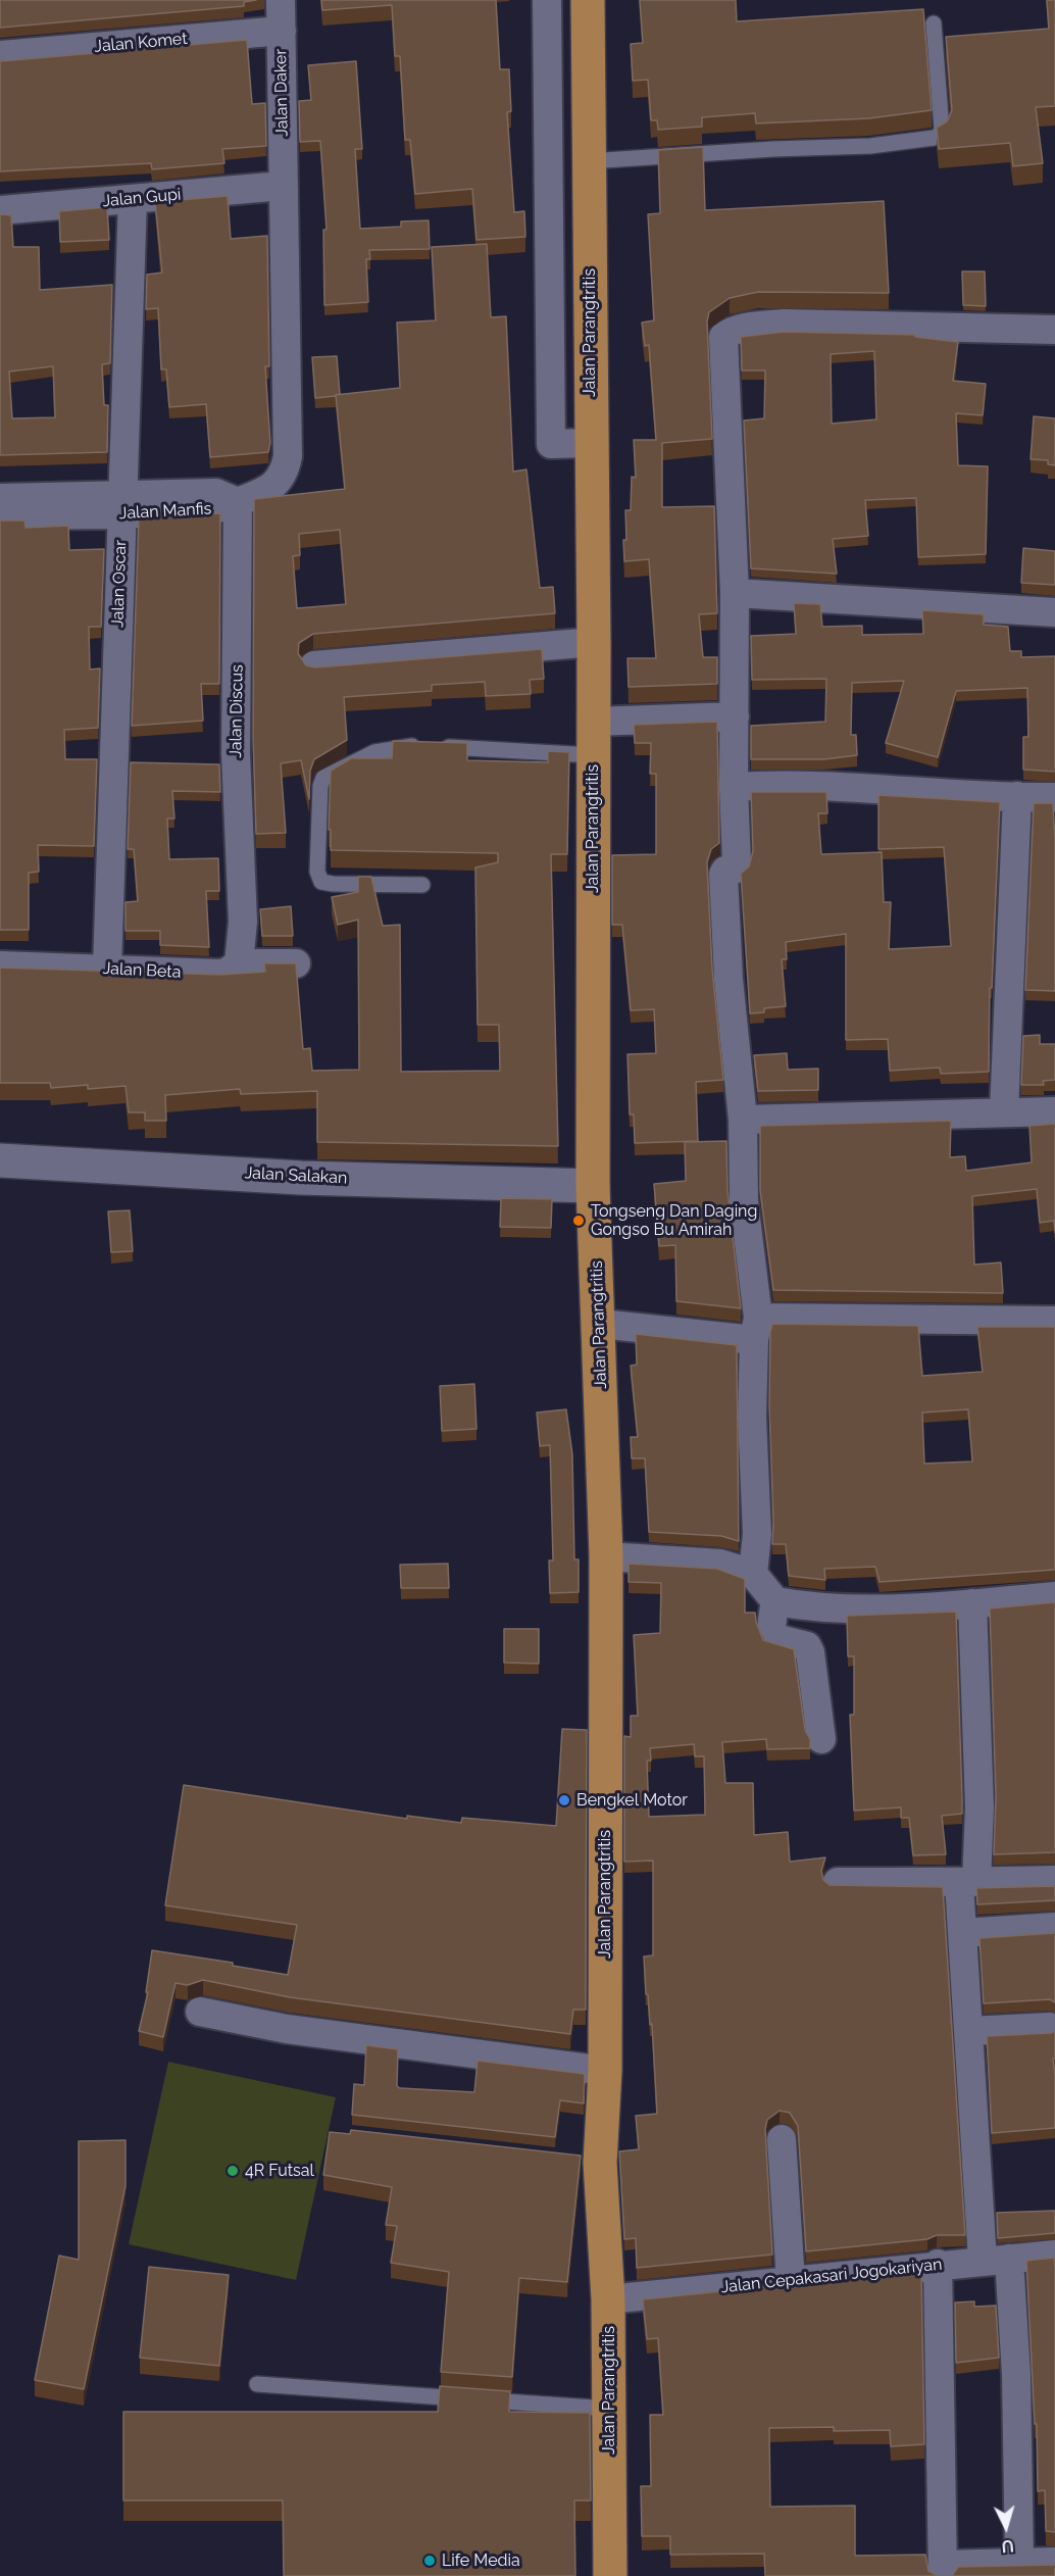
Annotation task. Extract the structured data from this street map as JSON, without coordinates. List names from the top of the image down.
{
  "streets": {
    "main road": ["Jalan Parangtritis"],
    "street": [
      "Jalan Komet",
      "Jalan Daker",
      "Jalan Gupi",
      "Jalan Manfis",
      "Jalan Oscar",
      "Jalan Discus",
      "Jalan Beta",
      "Jalan Salakan",
      "Jalan Cepakasari Jogokariyan"
    ]
  },
  "crossings": [
    ["Jalan Komet", "Jalan Daker"],
    ["Jalan Daker", "Jalan Gupi"],
    ["Jalan Daker", "Jalan Manfis"],
    ["Jalan Daker", "Jalan Discus"],
    ["Jalan Gupi", "Jalan Oscar"],
    ["Jalan Parangtritis", "Jalan Salakan"],
    ["Jalan Parangtritis", "Jalan Cepakasari Jogokariyan"],
    ["Jalan Manfis", "Jalan Oscar"],
    ["Jalan Manfis", "Jalan Discus"],
    ["Jalan Oscar", "Jalan Beta"],
    ["Jalan Discus", "Jalan Beta"]
  ],
  "places": [
    "Tongseng Dan Daging Gongso Bu Amirah",
    "Bengkel Motor",
    "4R Futsal",
    "Life Media"
  ],
  "north": "bottom"
}
